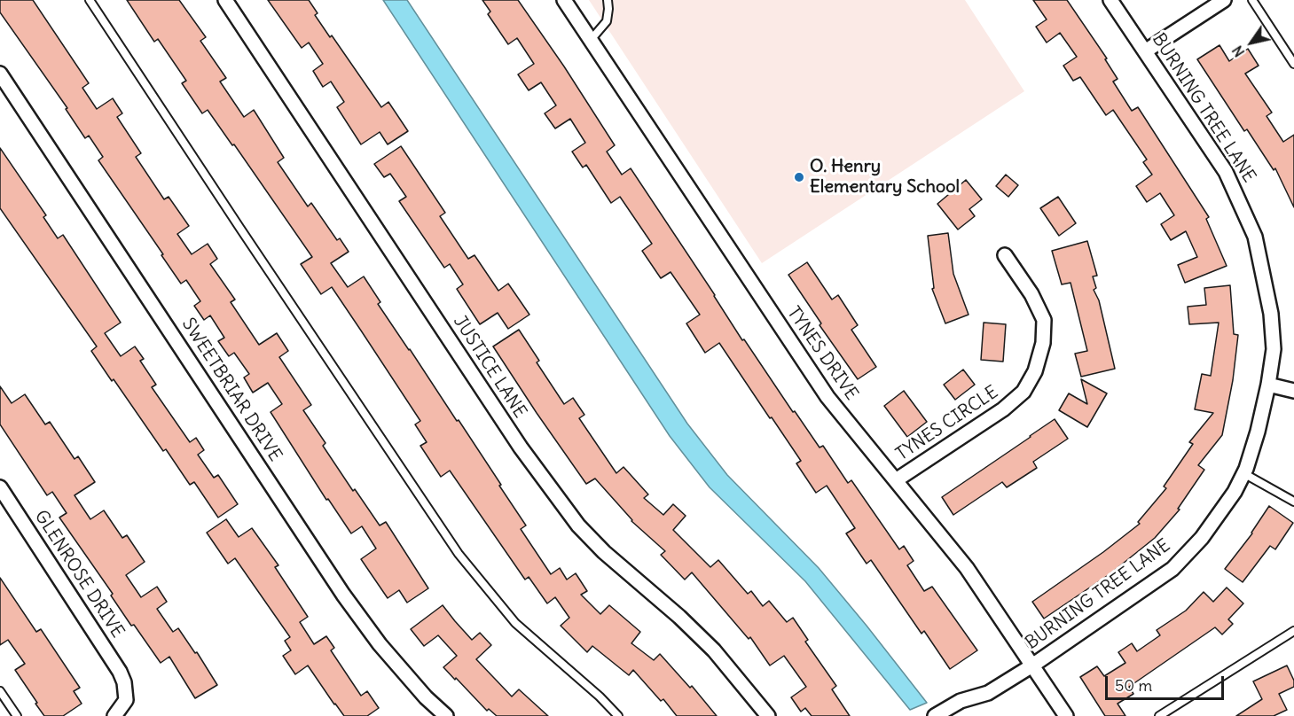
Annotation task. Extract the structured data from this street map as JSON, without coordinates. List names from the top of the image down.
{
  "streets": {
    "street": [
      "BURNING TREE LANE",
      "TYNES DRIVE",
      "JUSTICE LANE",
      "SWEETBRIAR DRIVE",
      "TYNES CIRCLE",
      "GLENROSE DRIVE"
    ]
  },
  "crossings": [
    ["BURNING TREE LANE", "TYNES DRIVE"],
    ["TYNES DRIVE", "TYNES CIRCLE"]
  ],
  "places": ["O. Henry Elementary School"],
  "scale_bar": "50 m",
  "north": "bottom left"
}
